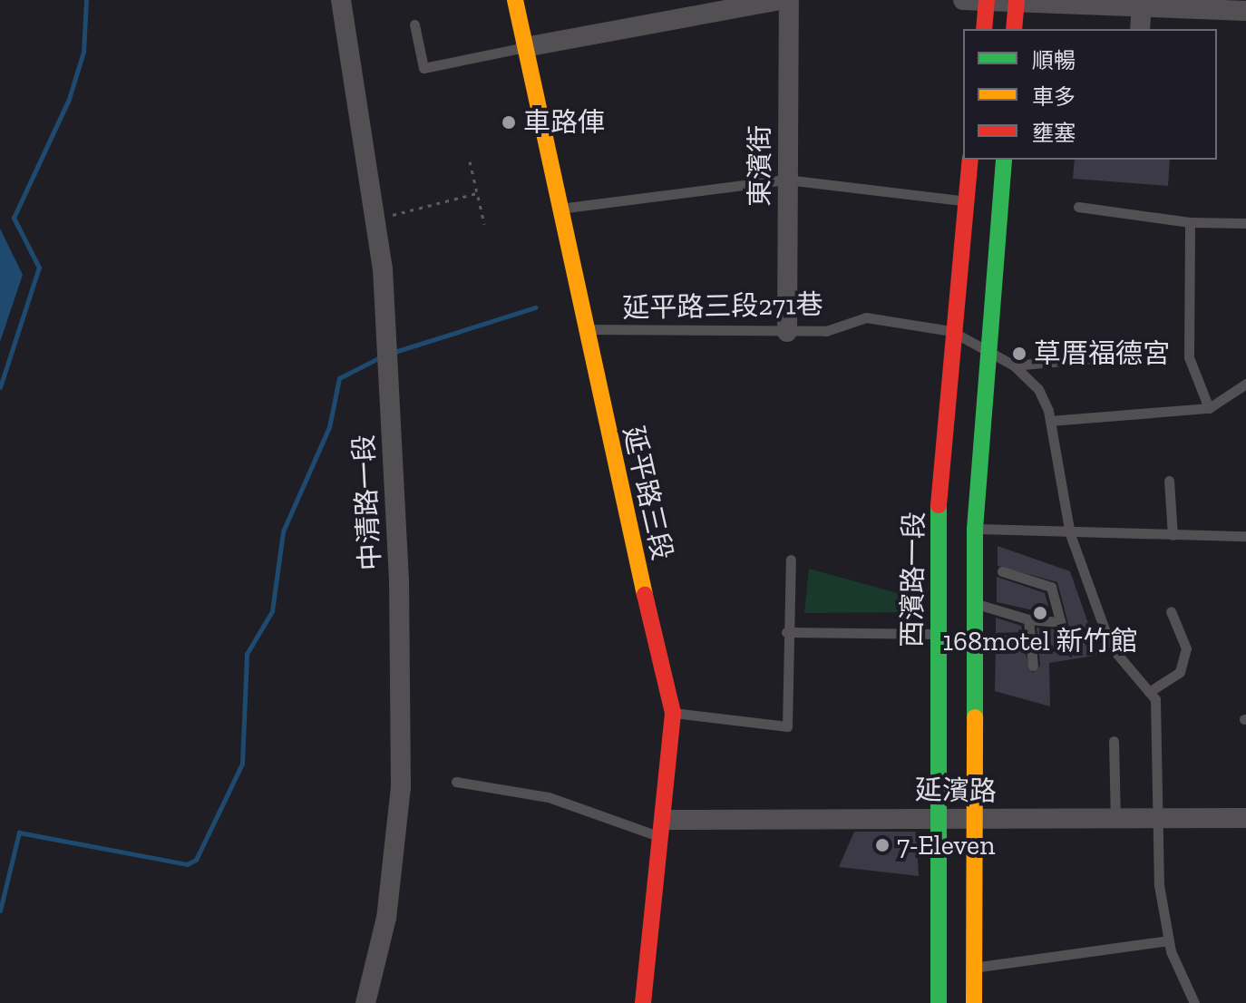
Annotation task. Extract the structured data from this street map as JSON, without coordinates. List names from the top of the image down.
{
  "streets": {
    "main road": ["延平路三段", "西濱路一段"],
    "street": ["東濱街", "中清路一段", "延濱路"],
    "lane": ["延平路三段271巷"]
  },
  "crossings": [
    ["東濱街", "延平路三段271巷"],
    ["延平路三段271巷", "延平路三段"],
    ["延平路三段271巷", "西濱路一段"],
    ["延平路三段", "延濱路"],
    ["西濱路一段", "延濱路"]
  ],
  "places": [
    "車路俥",
    "草厝福德宮",
    "168motel 新竹館",
    "7-Eleven"
  ],
  "legend": ["順暢", "車多", "壅塞"]
}
